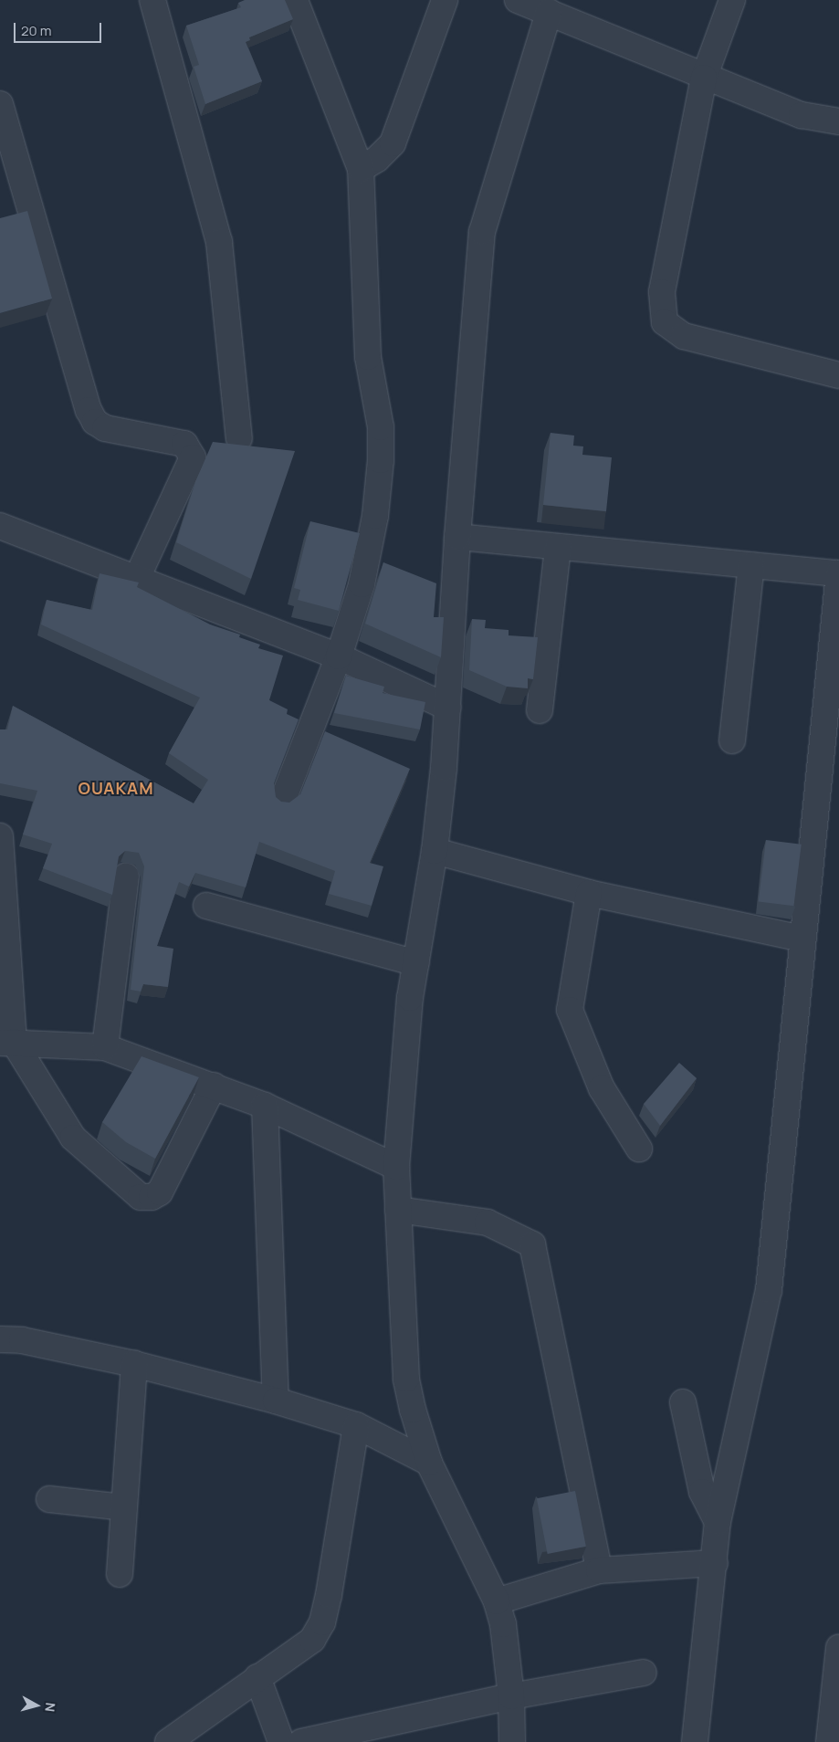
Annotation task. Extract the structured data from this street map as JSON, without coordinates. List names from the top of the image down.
{
  "districts": ["OUAKAM"],
  "scale_bar": "20 m",
  "north": "right"
}
